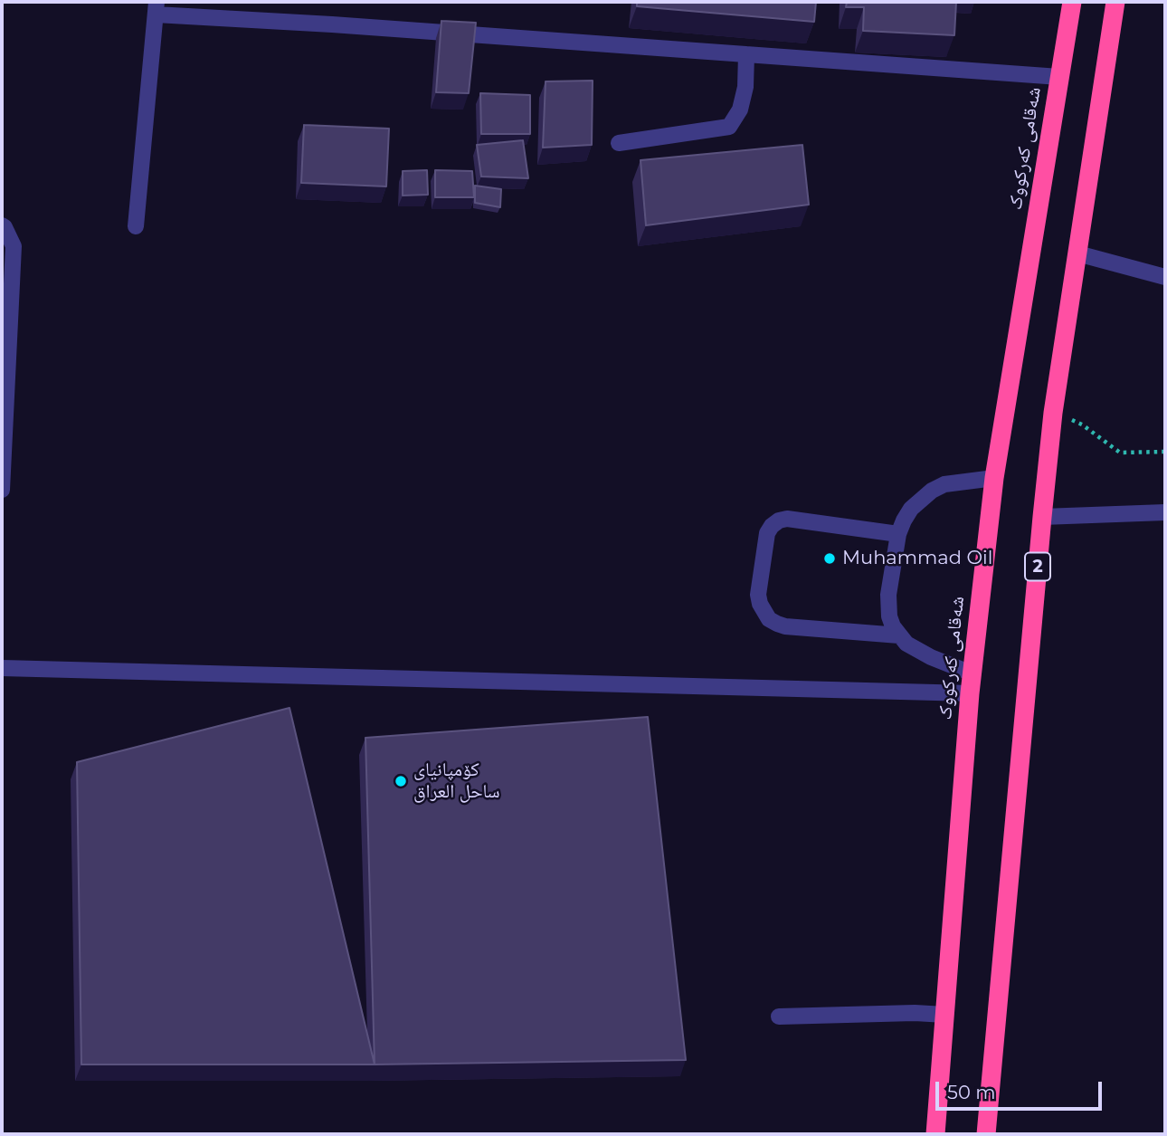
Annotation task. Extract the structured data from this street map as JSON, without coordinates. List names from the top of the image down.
{
  "streets": {
    "highway": ["شەقامی کەرکووک", "2"]
  },
  "places": ["Muhammad Oil", "کۆمپانیای ساحل العراق"],
  "scale_bar": "50 m"
}
